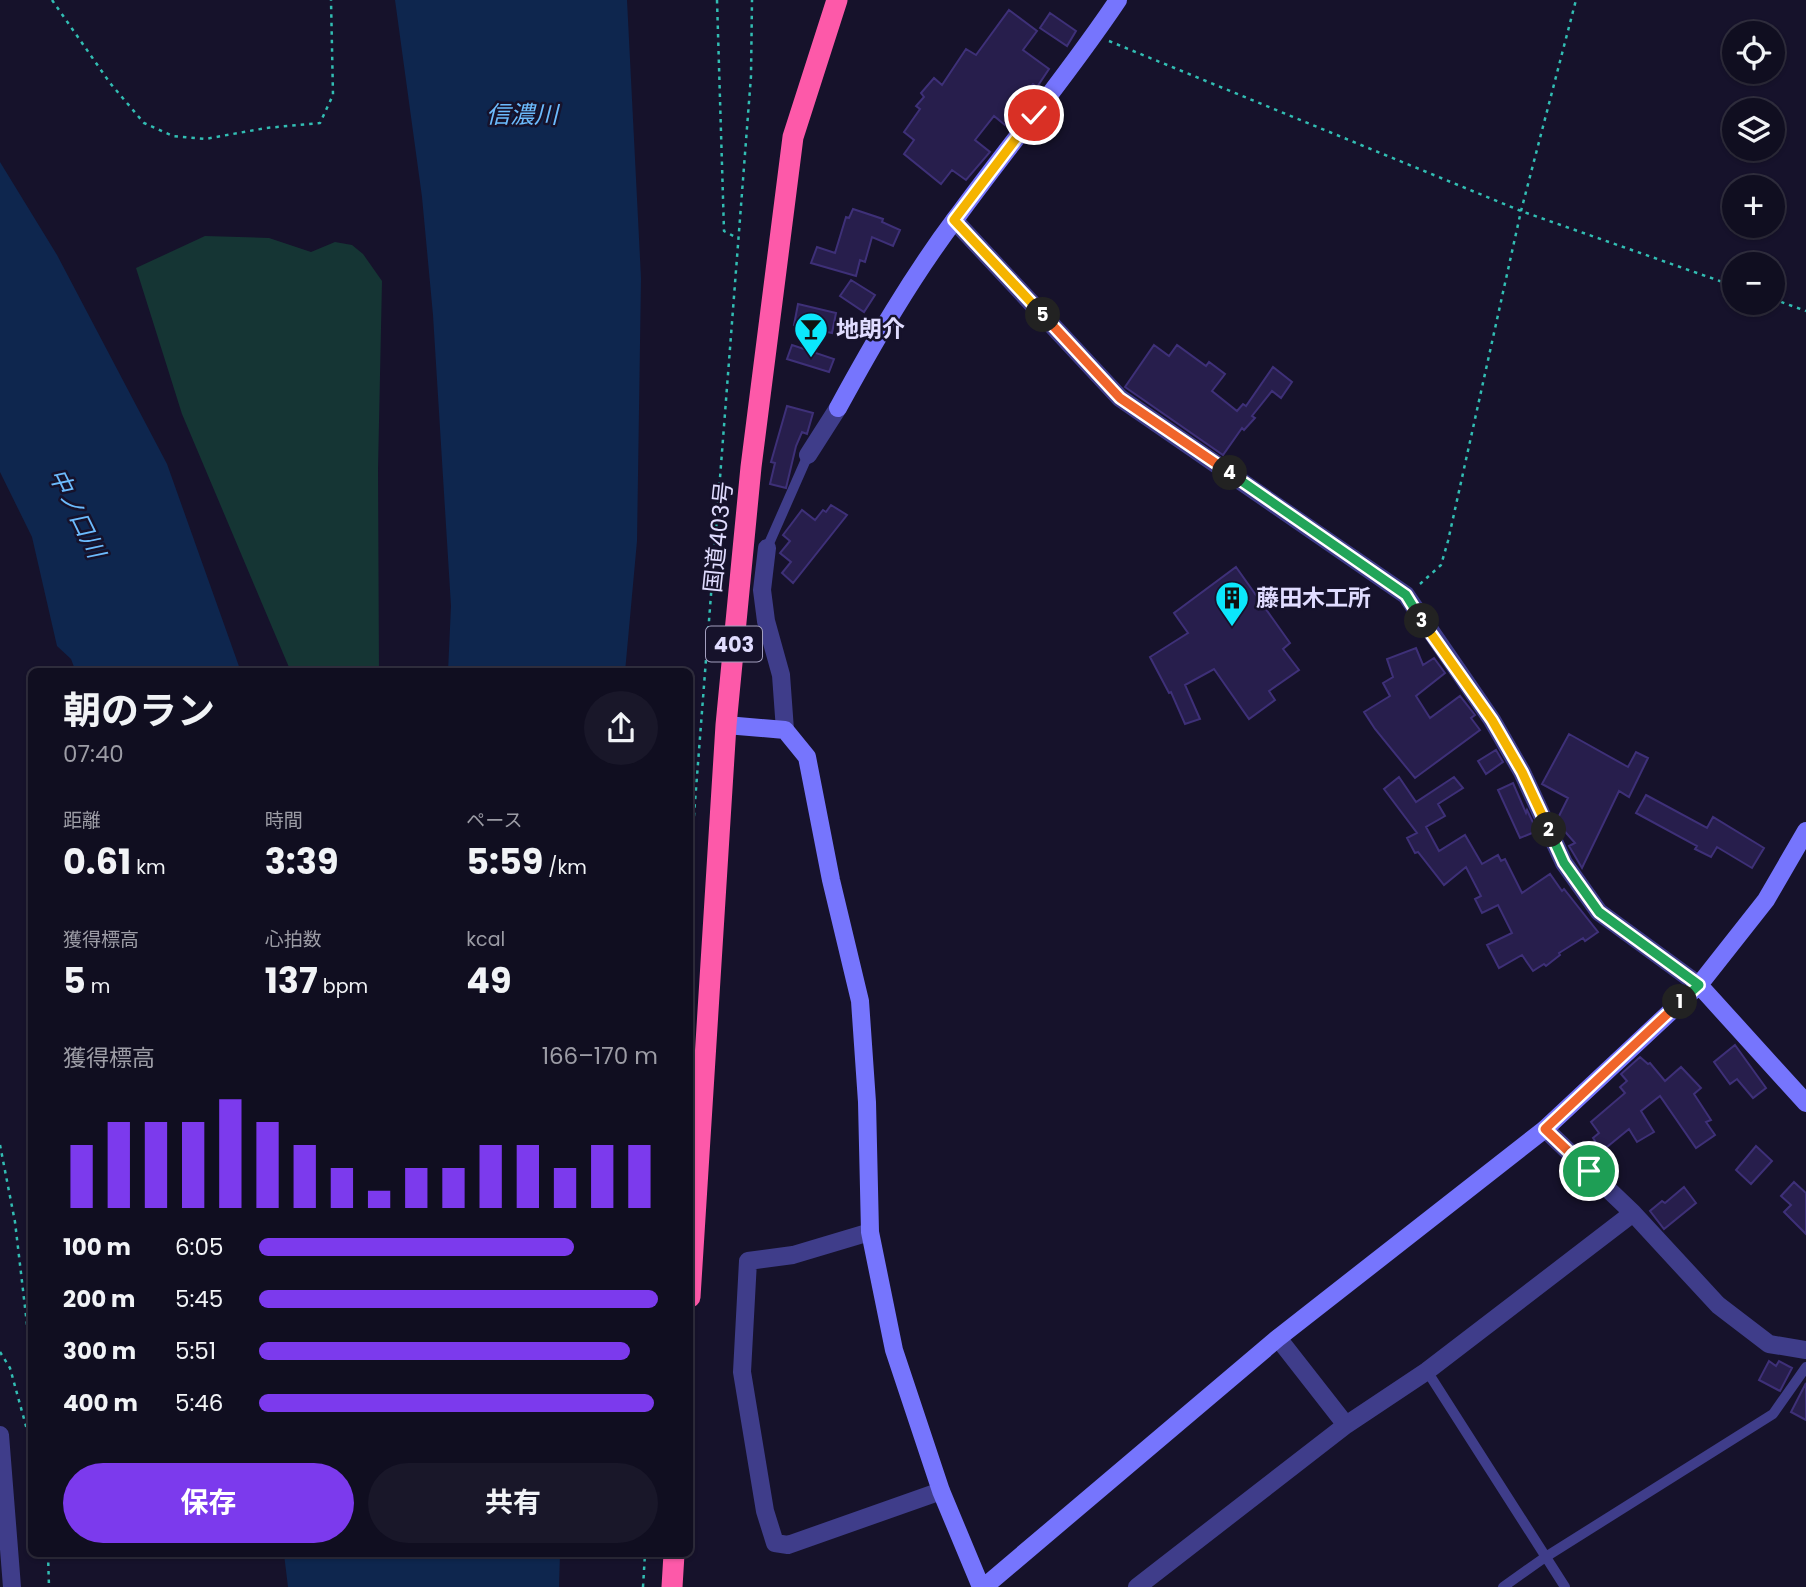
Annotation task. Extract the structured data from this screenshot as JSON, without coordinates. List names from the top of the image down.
{
  "streets": {
    "highway": ["国道403号", "403"]
  },
  "water": ["信濃川", "中ノ口川"],
  "places": {
    "bar": ["地朗介"],
    "building": ["藤田木工所"]
  },
  "page": {
    "map_buttons": ["+", "−"],
    "pins": [
      "5",
      "4",
      "3",
      "2",
      "1"
    ],
    "heading": ["朝のラン", "07:40"],
    "stats": [
      ["距離", "0.61 km"],
      ["時間", "3:39"],
      ["ペース", "5:59 /km"],
      ["獲得標高", "5 m"],
      ["心拍数", "137 bpm"],
      ["kcal", "49"]
    ],
    "chart": ["獲得標高", "166–170 m"],
    "list": [
      {
        "name": "100 m",
        "note": "6:05"
      },
      {
        "name": "200 m",
        "note": "5:45"
      },
      {
        "name": "300 m",
        "note": "5:51"
      },
      {
        "name": "400 m",
        "note": "5:46"
      }
    ],
    "buttons": ["保存", "共有"]
  }
}
